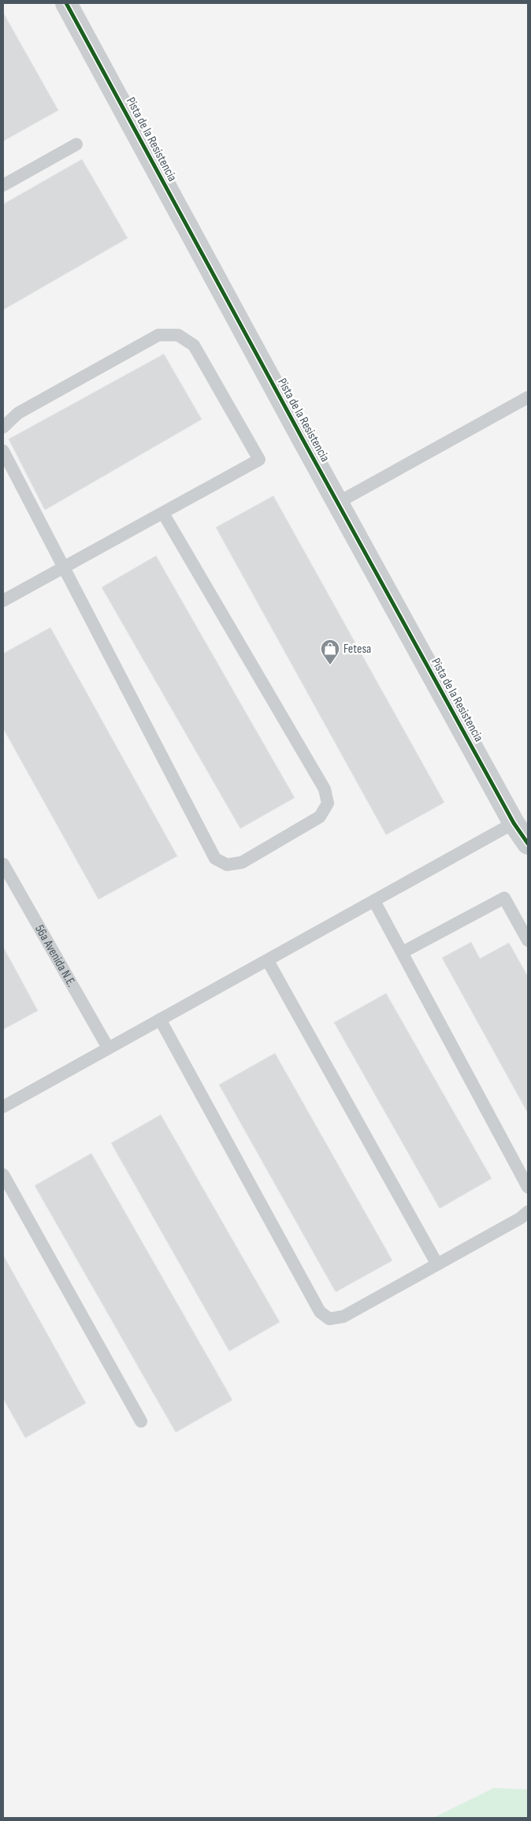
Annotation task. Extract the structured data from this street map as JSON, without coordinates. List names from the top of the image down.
{
  "streets": {
    "street": ["Pista de la Resistencia"],
    "lane": ["56a Avenida N.E."]
  },
  "places": {
    "shop": ["Fetesa"]
  }
}
